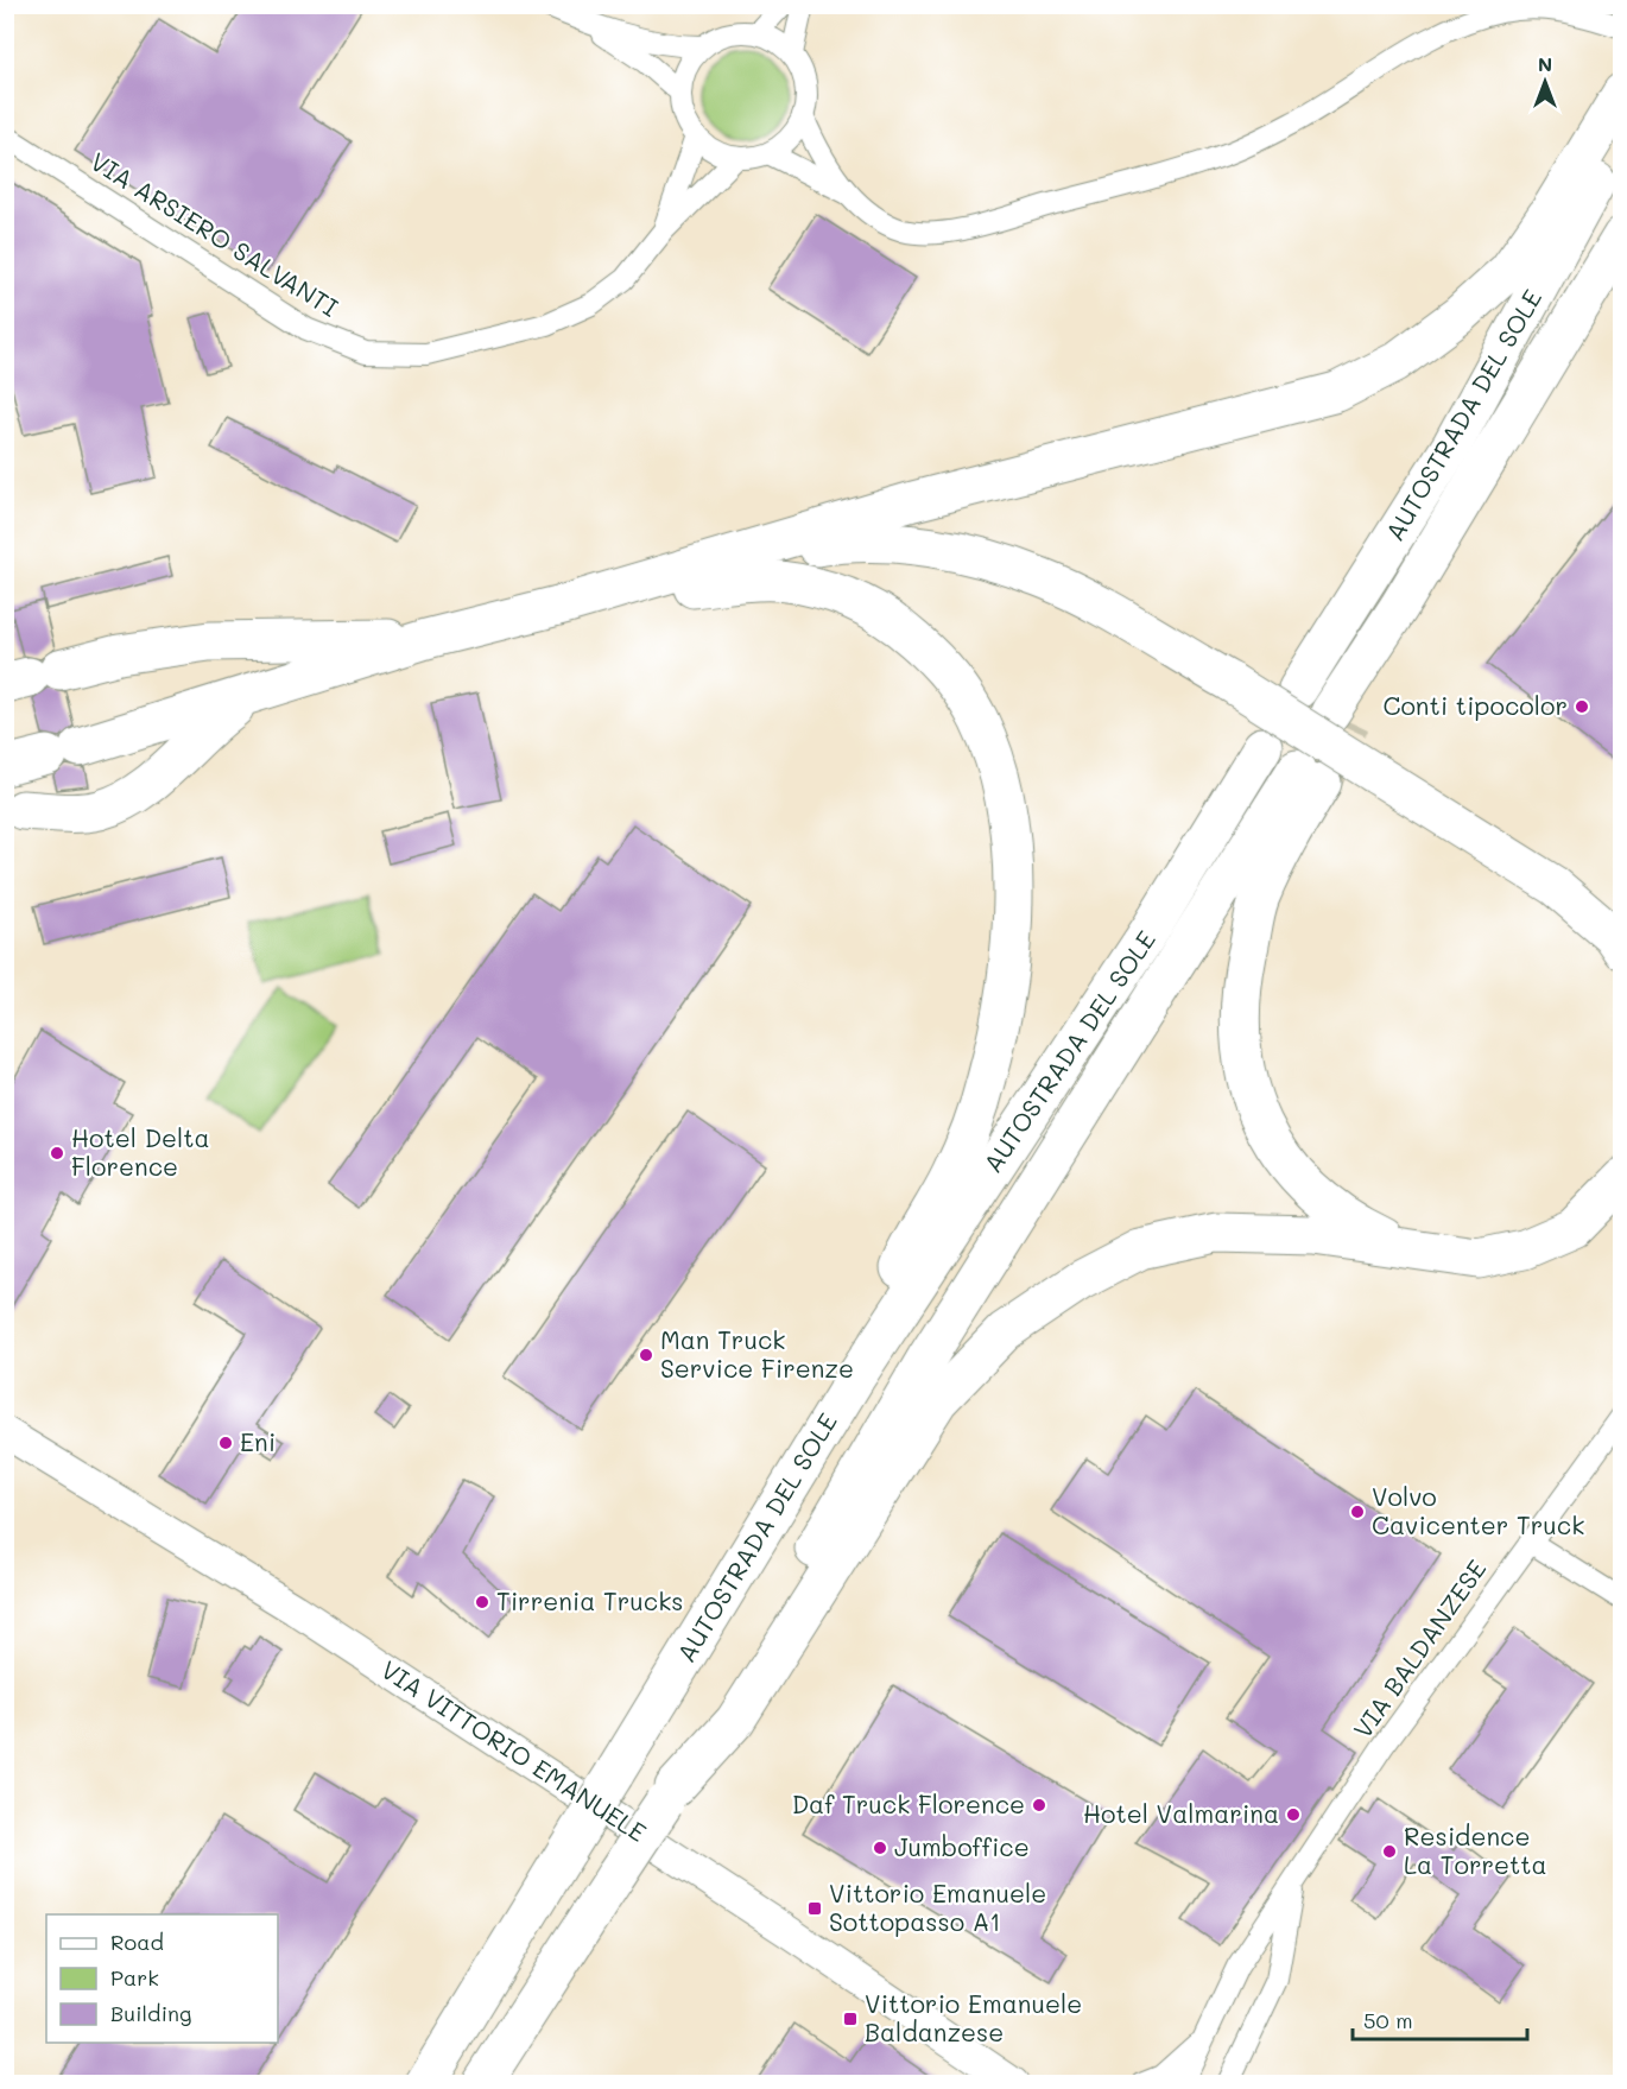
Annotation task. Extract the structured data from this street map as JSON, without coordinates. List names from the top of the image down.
{
  "streets": {
    "highway": ["AUTOSTRADA DEL SOLE"],
    "main road": ["VIA VITTORIO EMANUELE"],
    "street": ["VIA ARSIERO SALVANTI", "VIA BALDANZESE"]
  },
  "places": {
    "other": [
      "Conti tipocolor",
      "Hotel Delta Florence",
      "Man Truck Service Firenze",
      "Eni",
      "Volvo Cavicenter Truck",
      "Tirrenia Trucks",
      "Daf Truck Florence",
      "Hotel Valmarina",
      "Jumboffice",
      "Residence La Torretta"
    ],
    "transit": ["Vittorio Emanuele Sottopasso A1", "Vittorio Emanuele Baldanzese"]
  },
  "legend": ["Road", "Park", "Building"],
  "scale_bar": "50 m",
  "north": "top"
}
